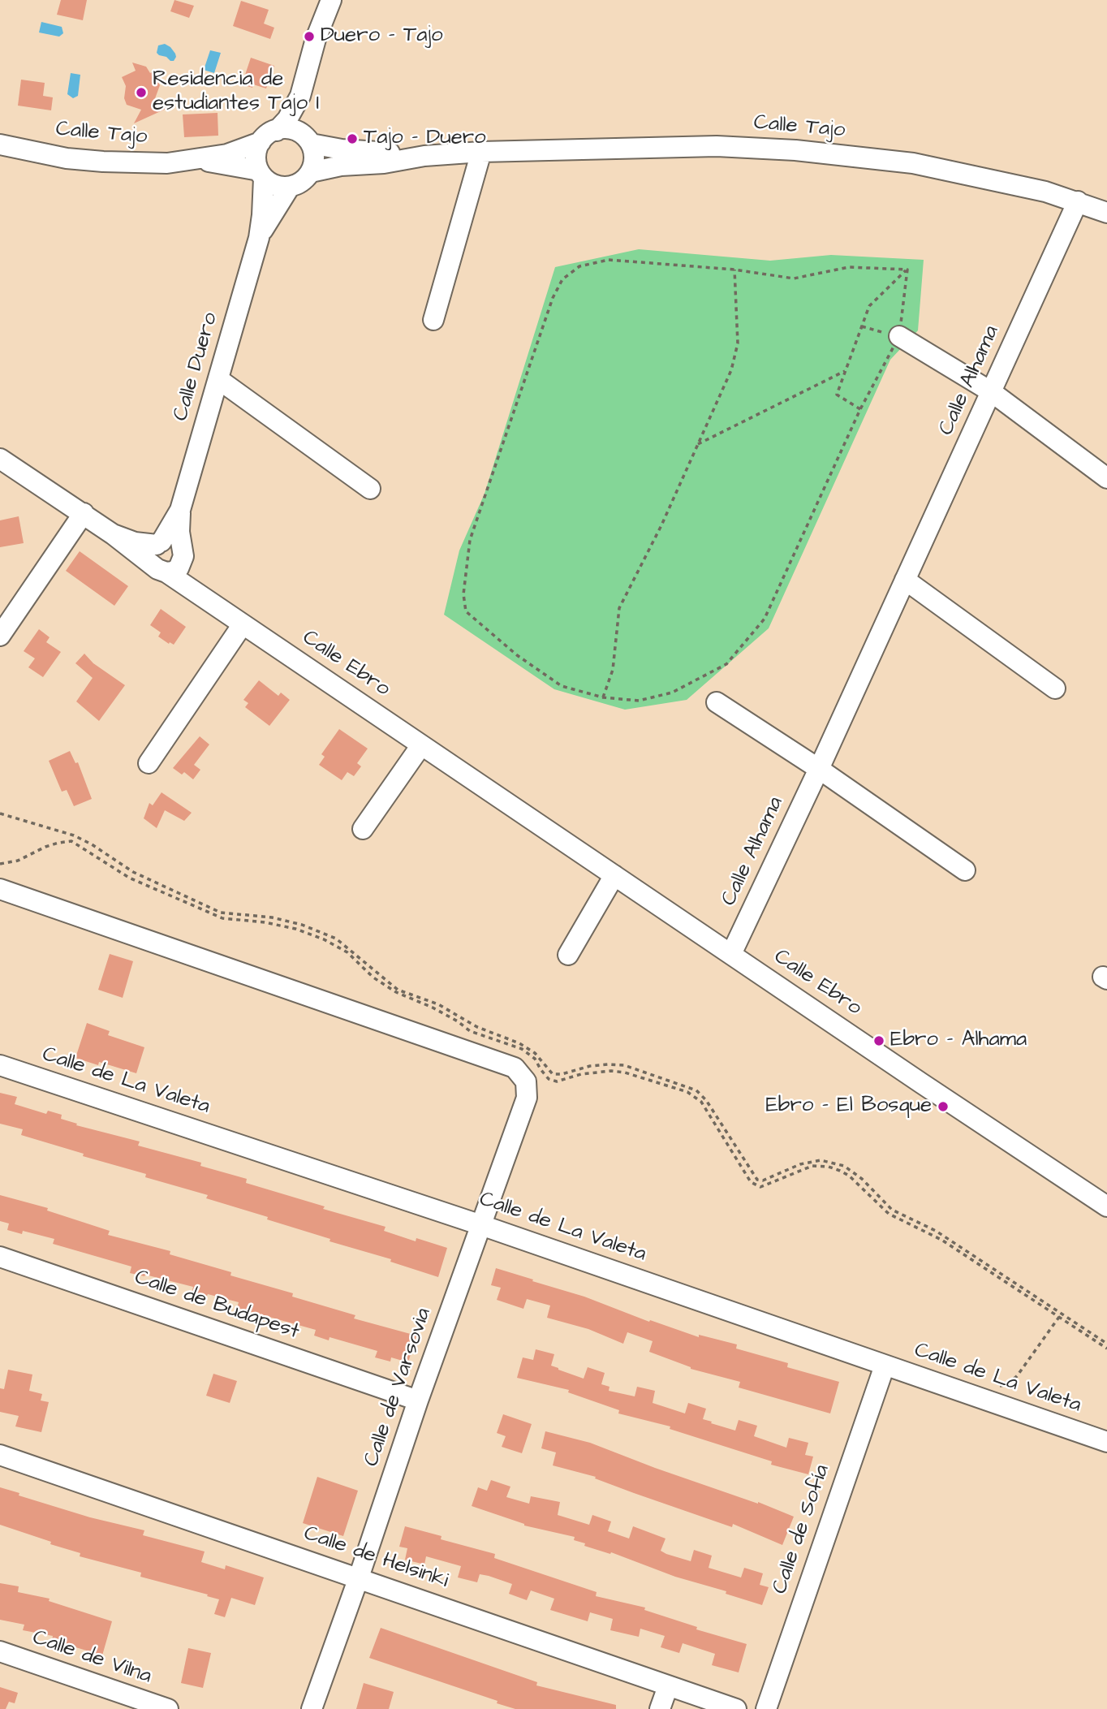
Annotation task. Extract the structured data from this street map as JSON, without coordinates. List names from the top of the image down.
{
  "streets": {
    "street": [
      "Calle Tajo",
      "Calle Duero",
      "Calle Alhama",
      "Calle Ebro",
      "Calle de La Valeta",
      "Calle de Budapest",
      "Calle de Varsovia",
      "Calle de Sofía",
      "Calle de Helsinki",
      "Calle de Vilna"
    ]
  },
  "crossings": [
    ["Calle Tajo", "Calle Duero"],
    ["Calle Tajo", "Calle Alhama"],
    ["Calle Duero", "Calle Ebro"],
    ["Calle Alhama", "Calle Ebro"],
    ["Calle de La Valeta", "Calle de Varsovia"],
    ["Calle de La Valeta", "Calle de Sofía"],
    ["Calle de Budapest", "Calle de Varsovia"],
    ["Calle de Varsovia", "Calle de Helsinki"]
  ],
  "places": [
    "Duero - Tajo",
    "Residencia de estudiantes Tajo I",
    "Tajo - Duero",
    "Ebro - Alhama",
    "Ebro - El Bosque"
  ]
}
